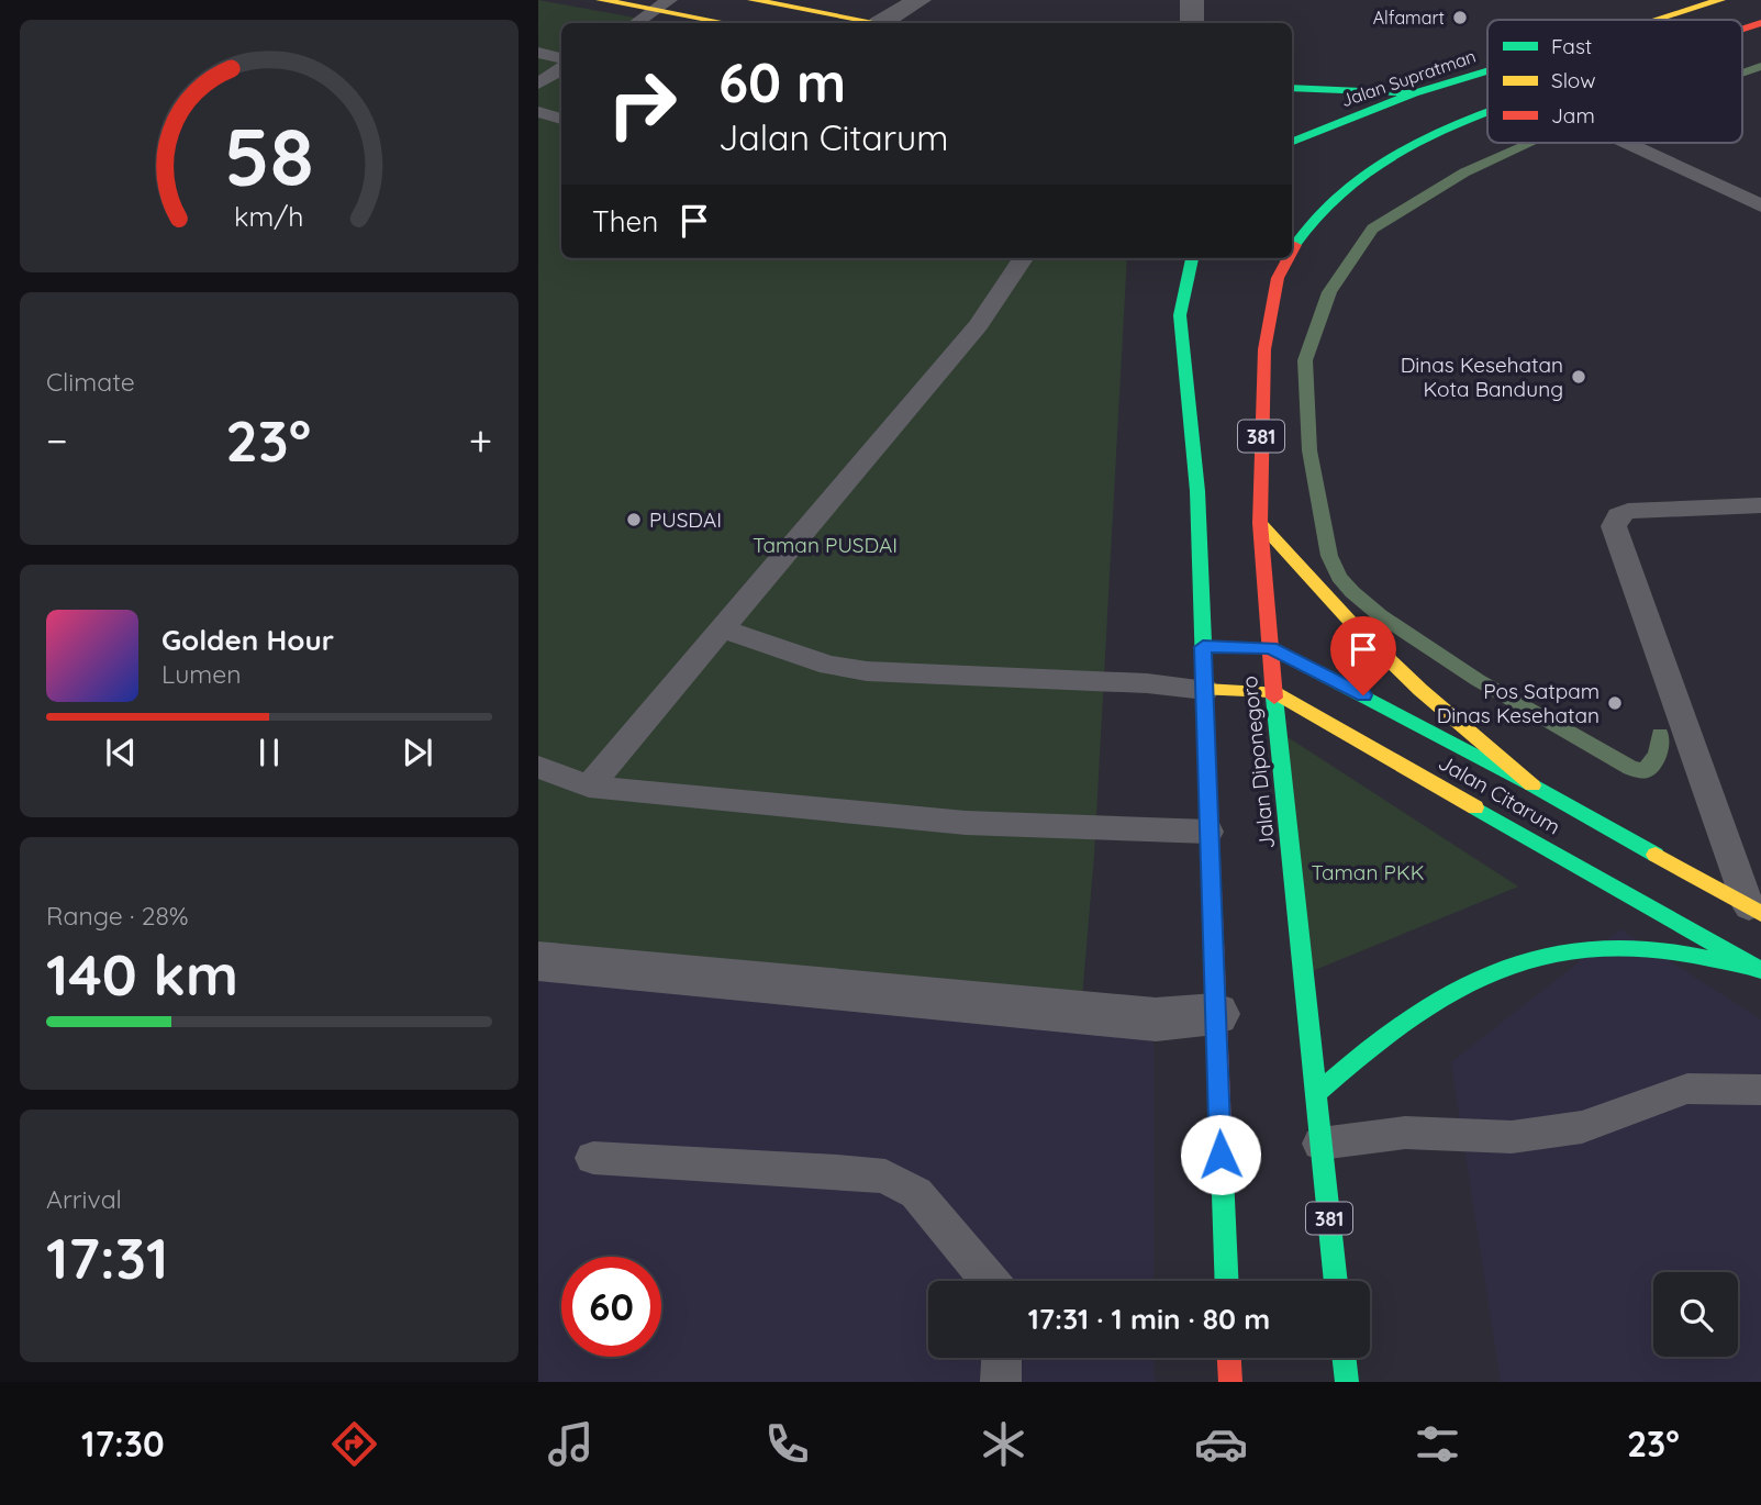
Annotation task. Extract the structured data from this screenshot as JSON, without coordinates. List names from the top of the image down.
{
  "streets": {
    "main road": [
      "Jalan Supratman",
      "381",
      "Jalan Diponegoro",
      "Jalan Citarum"
    ]
  },
  "crossings": [
    ["Jalan Diponegoro", "Jalan Citarum"]
  ],
  "parks": ["Taman PUSDAI", "Taman PKK"],
  "places": [
    "Alfamart",
    "Dinas Kesehatan Kota Bandung",
    "PUSDAI",
    "Pos Satpam Dinas Kesehatan"
  ],
  "legend": ["Fast", "Slow", "Jam"],
  "page": {
    "turn": ["60 m", "Jalan Citarum"],
    "then": "Then",
    "tile": [
      "Climate",
      ["Range · 28%", "140 km"],
      ["Arrival", "17:31"]
    ],
    "heat": ["−", "23°", "+"],
    "song": ["Golden Hour", "Lumen"],
    "limit": "60",
    "trip": "17:31 · 1 min · 80 m",
    "tabs": ["17:30", "23°"],
    "gauge": ["58", "km/h"]
  }
}
